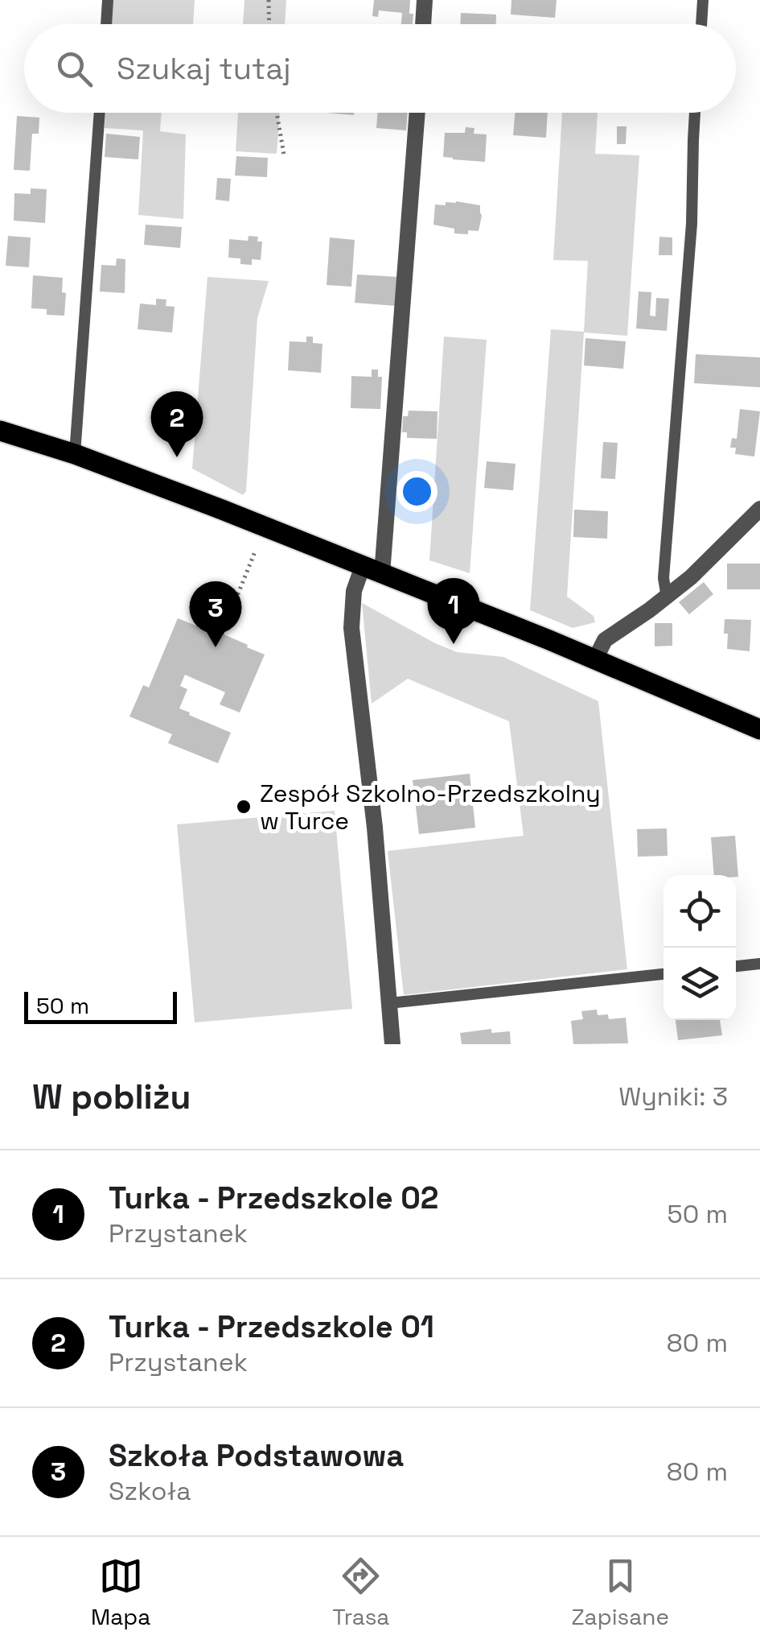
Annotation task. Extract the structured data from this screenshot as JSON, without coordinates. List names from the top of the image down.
{
  "places": ["Zespół Szkolno-Przedszkolny w Turce"],
  "scale_bar": "50 m",
  "page": {
    "search": "Szukaj tutaj",
    "pins": ["2", "1", "3"],
    "scale": "50 m",
    "heading": ["W pobliżu", "Wyniki: 3"],
    "list": [
      {
        "mark": "1",
        "name": "Turka - Przedszkole 02",
        "note": "Przystanek",
        "value": "50 m"
      },
      {
        "mark": "2",
        "name": "Turka - Przedszkole 01",
        "note": "Przystanek",
        "value": "80 m"
      },
      {
        "mark": "3",
        "name": "Szkoła Podstawowa",
        "note": "Szkoła",
        "value": "80 m"
      }
    ],
    "nav": ["Mapa", "Trasa", "Zapisane"]
  }
}
